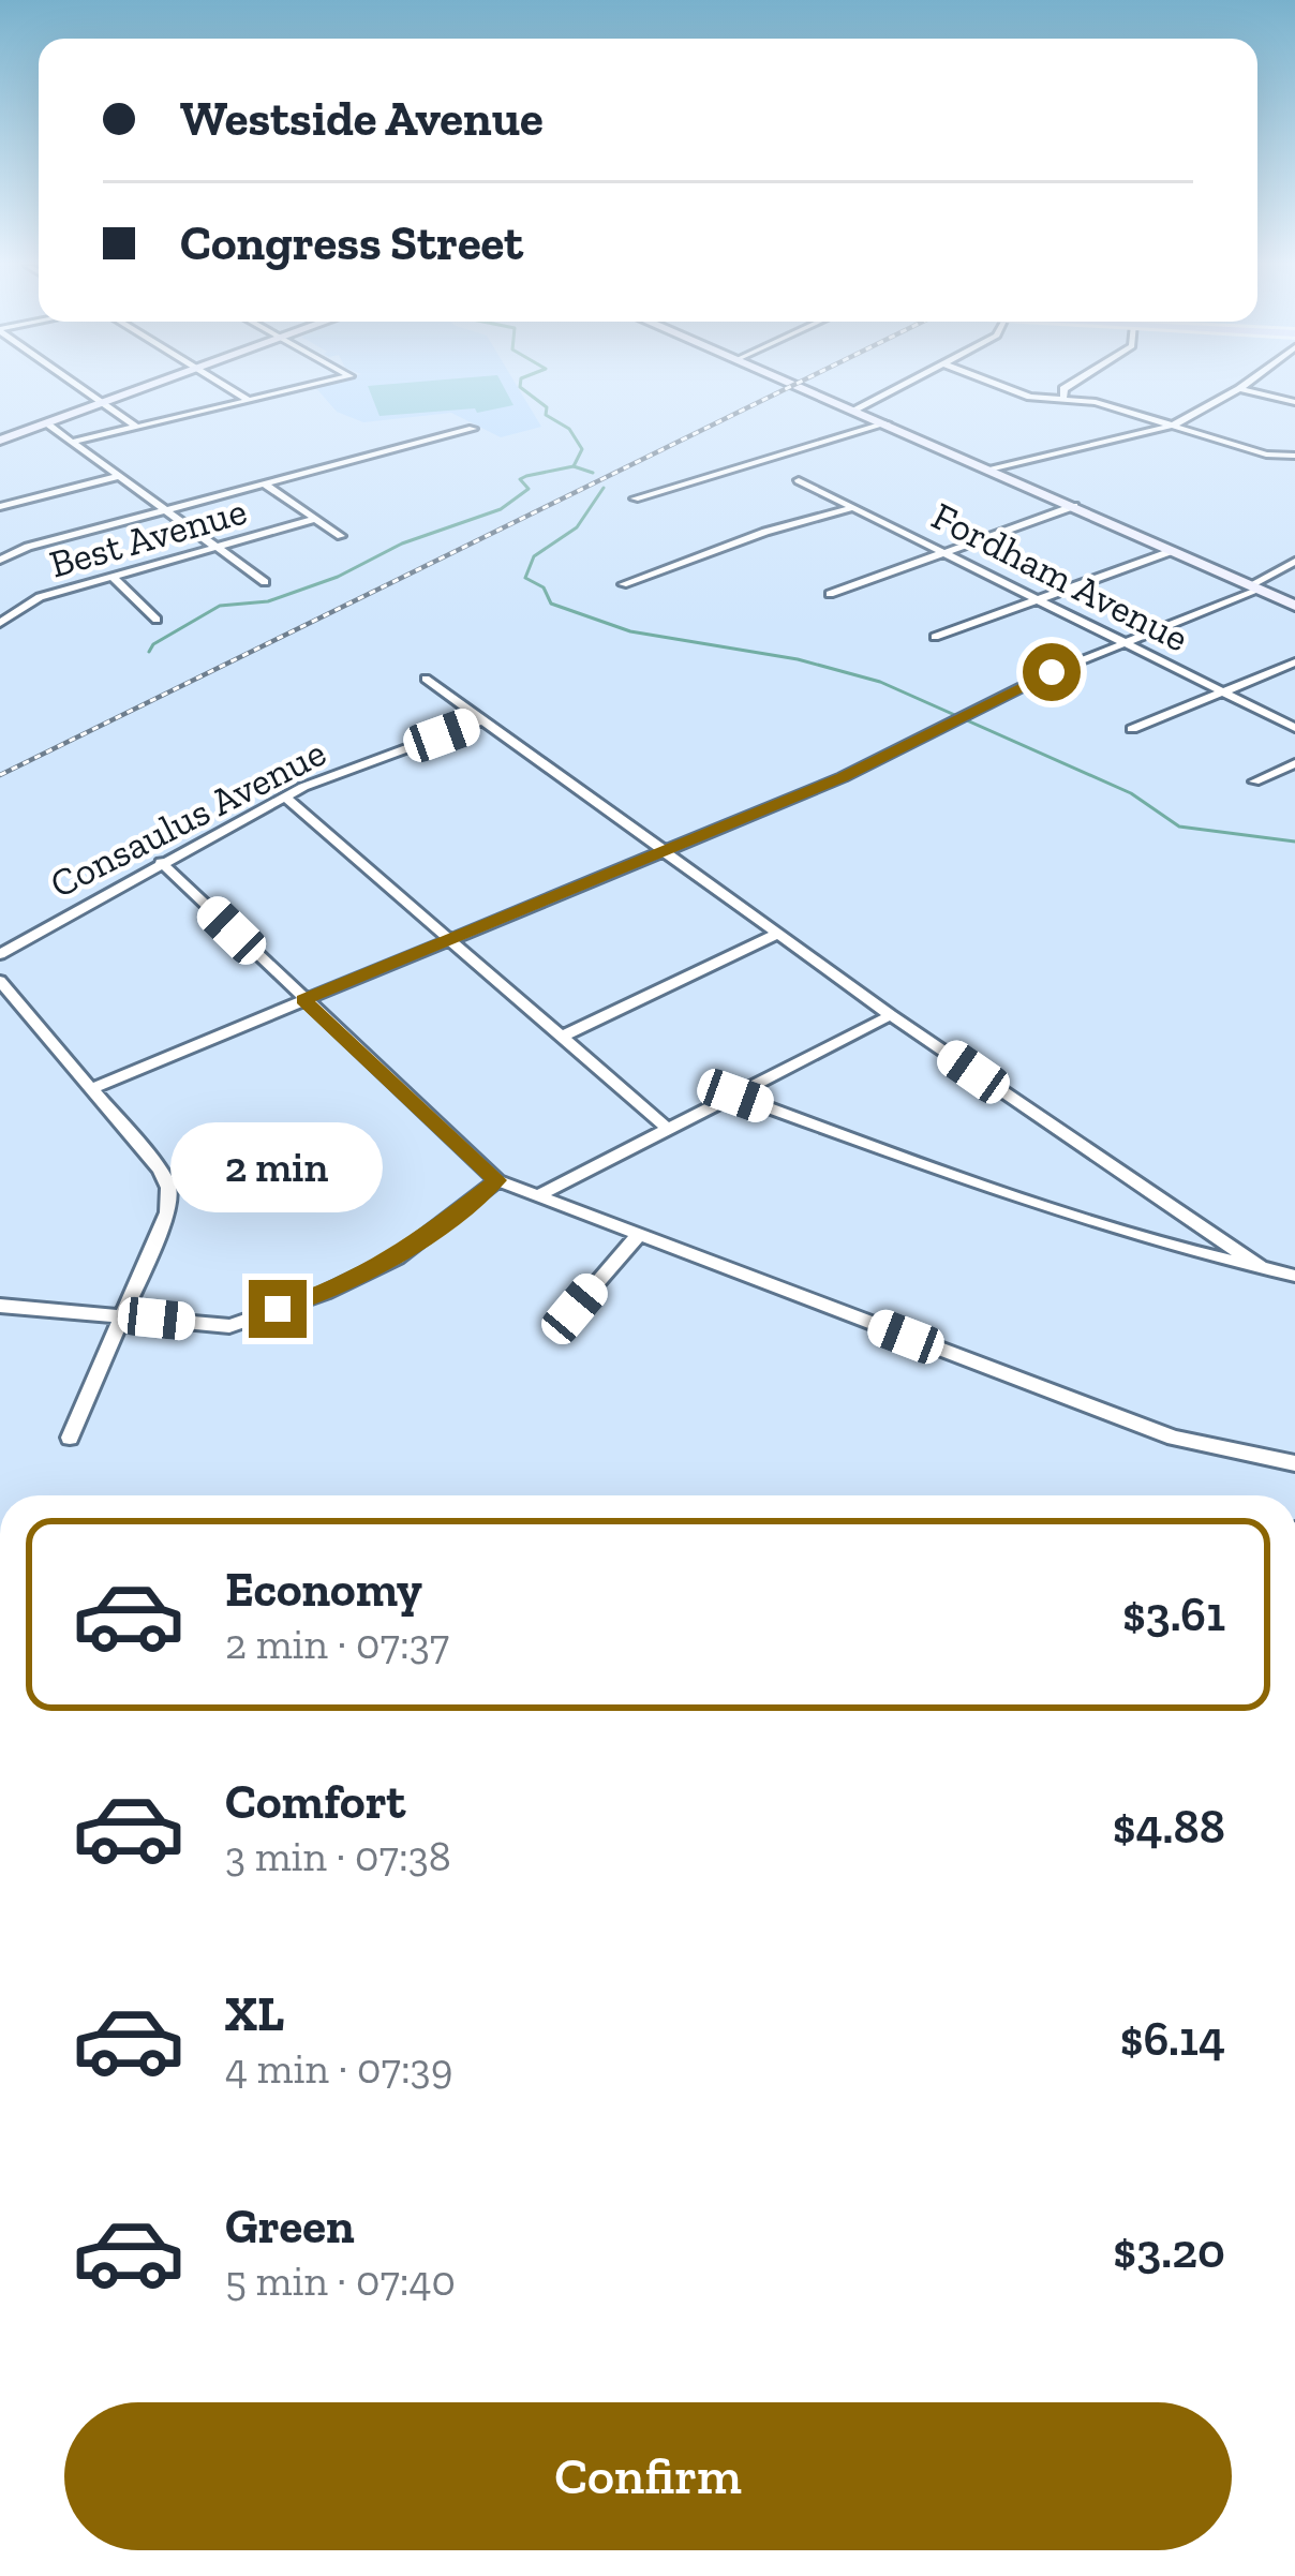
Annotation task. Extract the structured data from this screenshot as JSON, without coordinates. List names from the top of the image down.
{
  "streets": {
    "street": ["Best Avenue", "Fordham Avenue", "Consaulus Avenue"]
  },
  "page": {
    "banner": ["Westside Avenue", "Congress Street"],
    "bubble": "2 min",
    "list": [
      {
        "name": "Economy",
        "note": "2 min · 07:37",
        "value": "$3.61"
      },
      {
        "name": "Comfort",
        "note": "3 min · 07:38",
        "value": "$4.88"
      },
      {
        "name": "XL",
        "note": "4 min · 07:39",
        "value": "$6.14"
      },
      {
        "name": "Green",
        "note": "5 min · 07:40",
        "value": "$3.20"
      }
    ],
    "buttons": "Confirm"
  }
}
